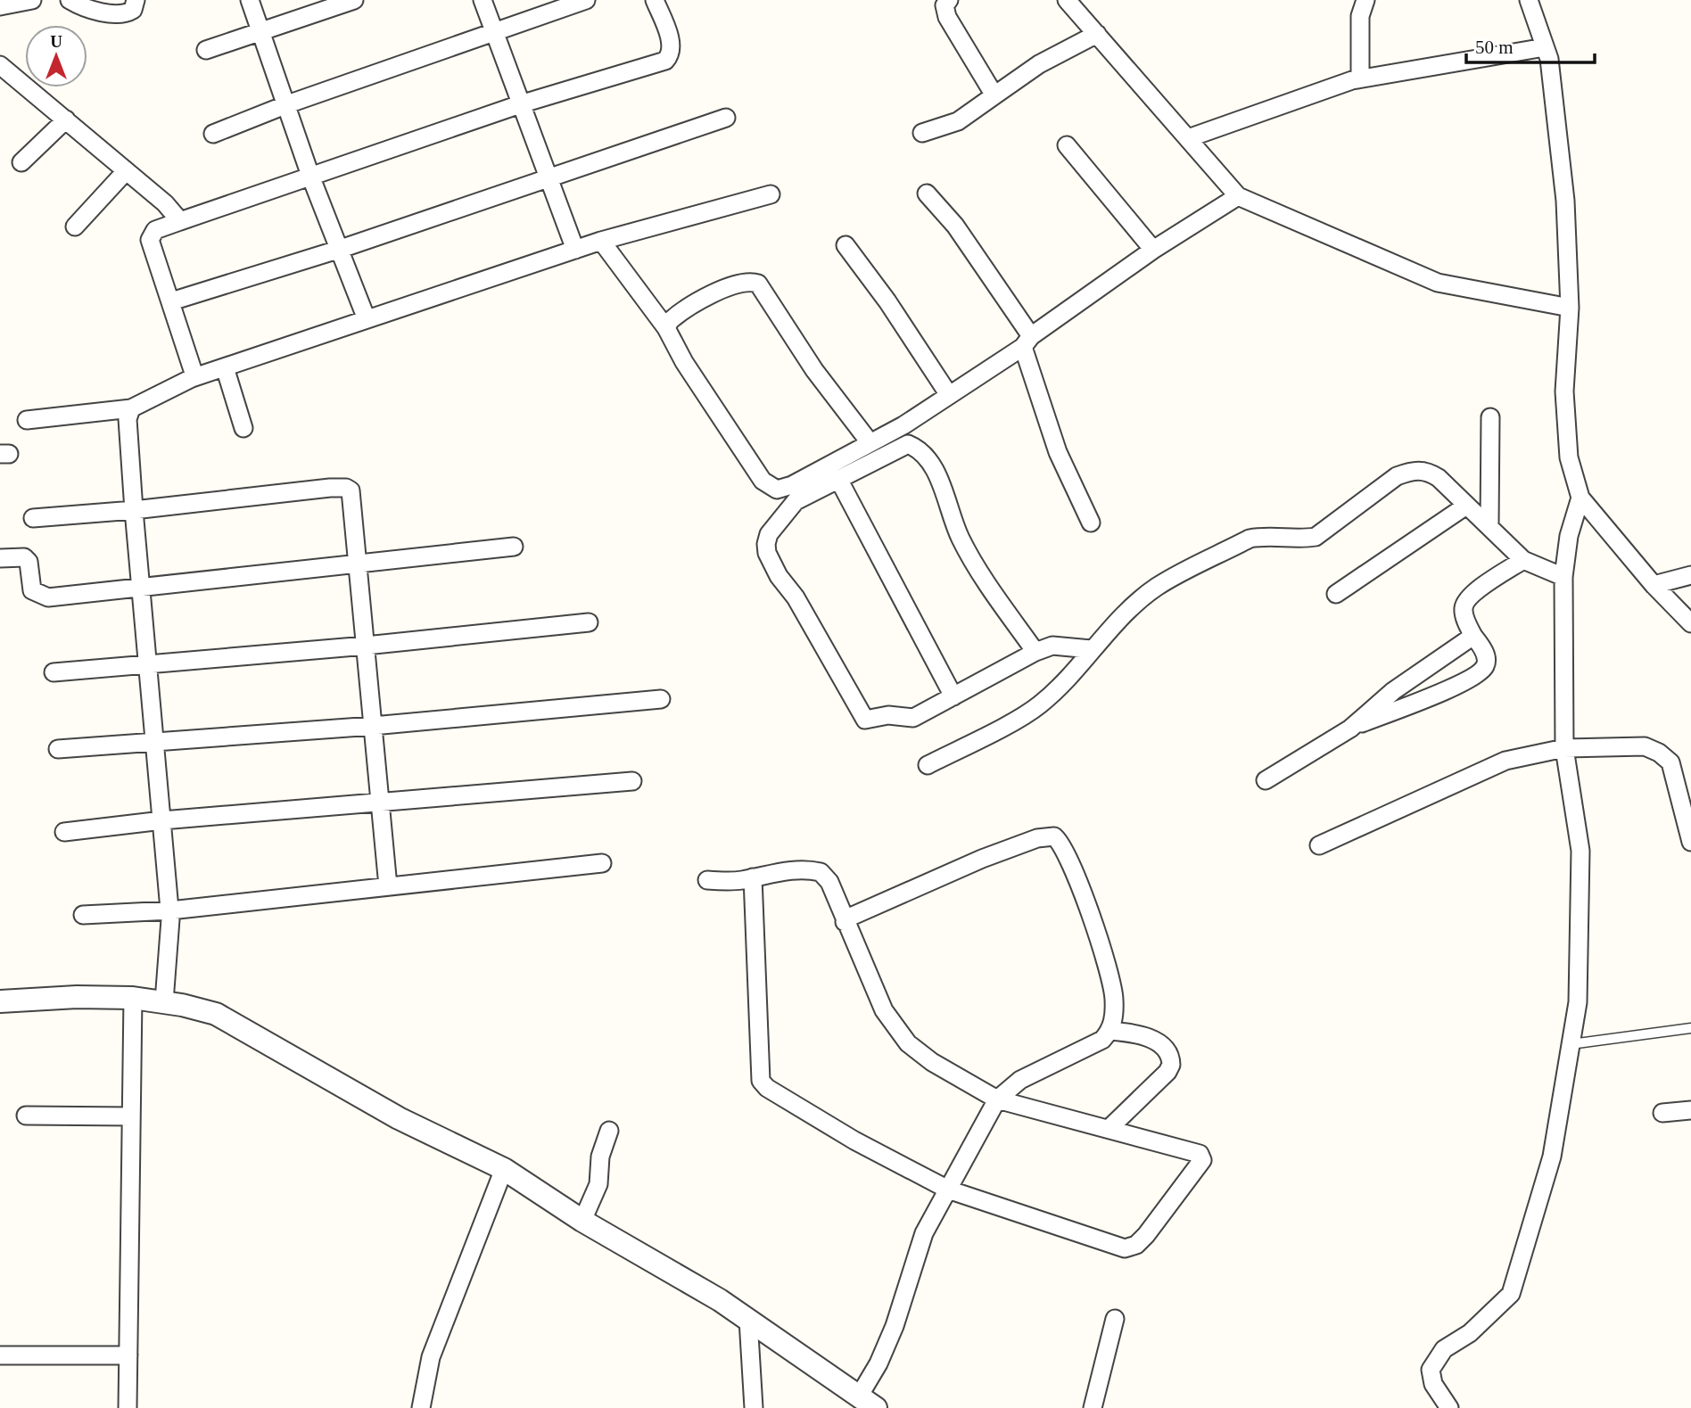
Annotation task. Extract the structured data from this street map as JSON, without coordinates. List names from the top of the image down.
{
  "scale_bar": "50 m",
  "north": "top"
}
